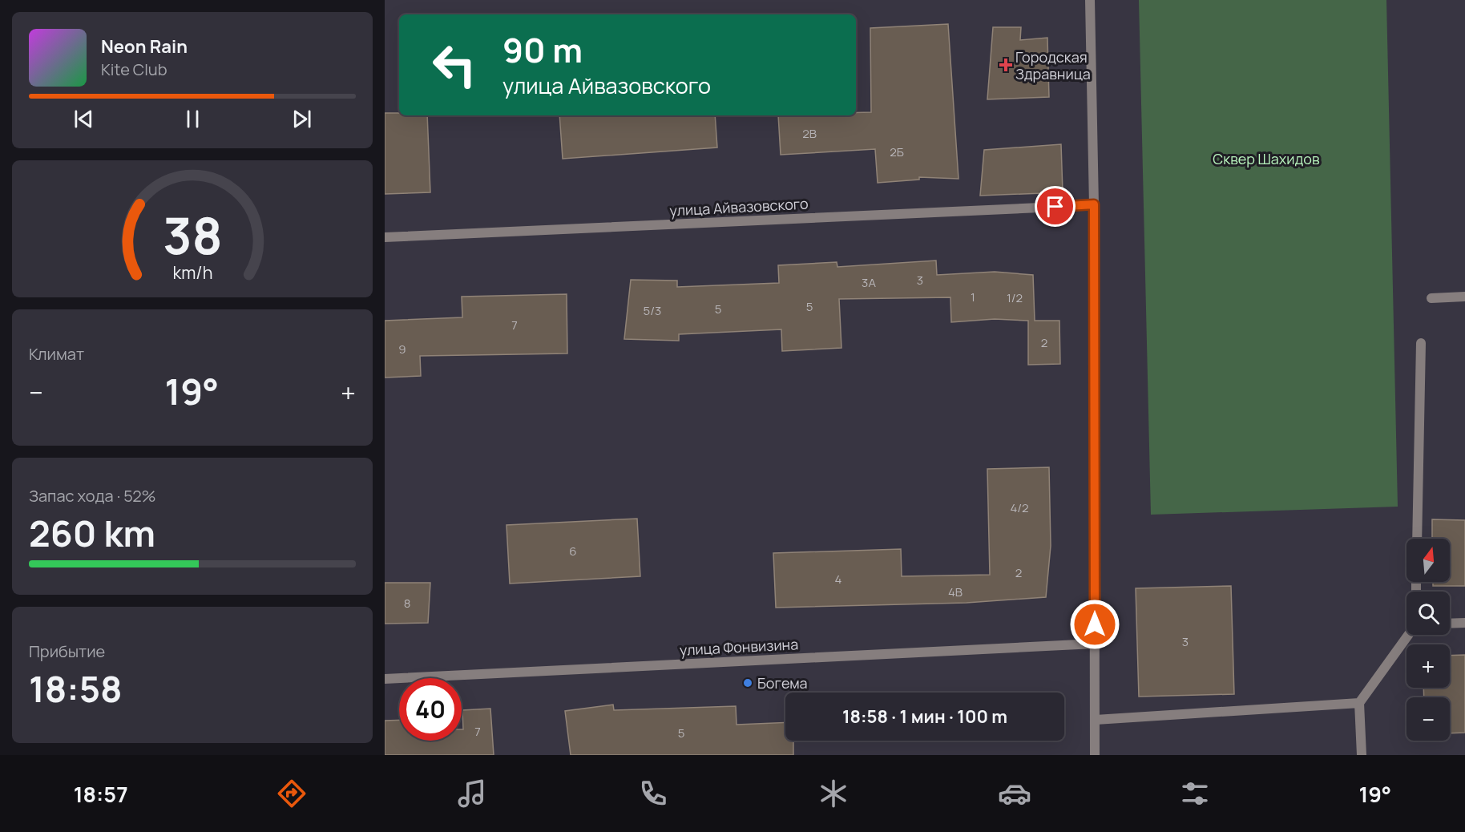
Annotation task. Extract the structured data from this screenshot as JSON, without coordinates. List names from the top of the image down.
{
  "streets": {
    "street": ["улица Айвазовского", "улица Фонвизина"]
  },
  "parks": ["Сквер Шахидов"],
  "places": {
    "health": ["Городская Здравница"],
    "other": ["Богема"]
  },
  "house_numbers": [
    "2В",
    "2Б",
    "3",
    "3А",
    "1",
    "1/2",
    "5",
    "5",
    "5/3",
    "7",
    "2",
    "9",
    "4/2",
    "6",
    "2",
    "4",
    "4В",
    "8",
    "3",
    "7",
    "5"
  ],
  "north": "top",
  "page": {
    "turn": ["90 m", "улица Айвазовского"],
    "song": ["Neon Rain", "Kite Club"],
    "tile": [
      "Климат",
      ["Запас хода · 52%", "260 km"],
      ["Прибытие", "18:58"]
    ],
    "heat": ["−", "19°", "+"],
    "map_buttons": ["+", "−"],
    "limit": "40",
    "trip": "18:58 · 1 мин · 100 m",
    "tabs": ["18:57", "19°"],
    "gauge": ["38", "km/h"]
  }
}
